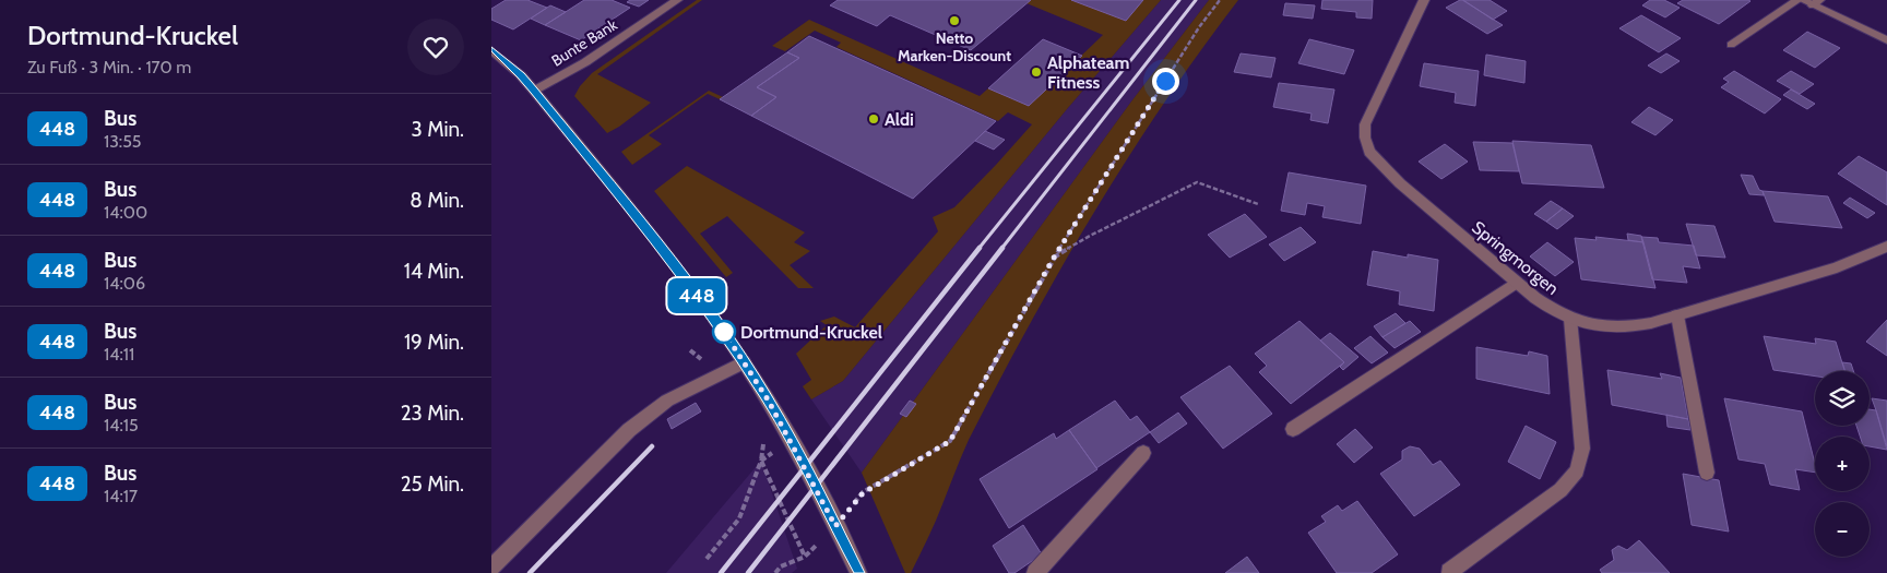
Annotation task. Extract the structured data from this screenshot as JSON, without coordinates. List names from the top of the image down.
{
  "streets": {
    "street": ["Bunte Bank", "Springmorgen"]
  },
  "places": [
    "Netto Marken-Discount",
    "Alphateam Fitness",
    "Aldi",
    "Dortmund-Kruckel"
  ],
  "lines": ["bus line 448"],
  "page": {
    "heading": ["Dortmund-Kruckel", "Zu Fuß · 3 Min. · 170 m"],
    "on_map": "448",
    "list": [
      {
        "mark": "448",
        "name": "Bus",
        "note": "13:55",
        "value": "3 Min."
      },
      {
        "mark": "448",
        "name": "Bus",
        "note": "14:00",
        "value": "8 Min."
      },
      {
        "mark": "448",
        "name": "Bus",
        "note": "14:06",
        "value": "14 Min."
      },
      {
        "mark": "448",
        "name": "Bus",
        "note": "14:11",
        "value": "19 Min."
      },
      {
        "mark": "448",
        "name": "Bus",
        "note": "14:15",
        "value": "23 Min."
      },
      {
        "mark": "448",
        "name": "Bus",
        "note": "14:17",
        "value": "25 Min."
      }
    ],
    "map_buttons": ["+", "−"]
  }
}
